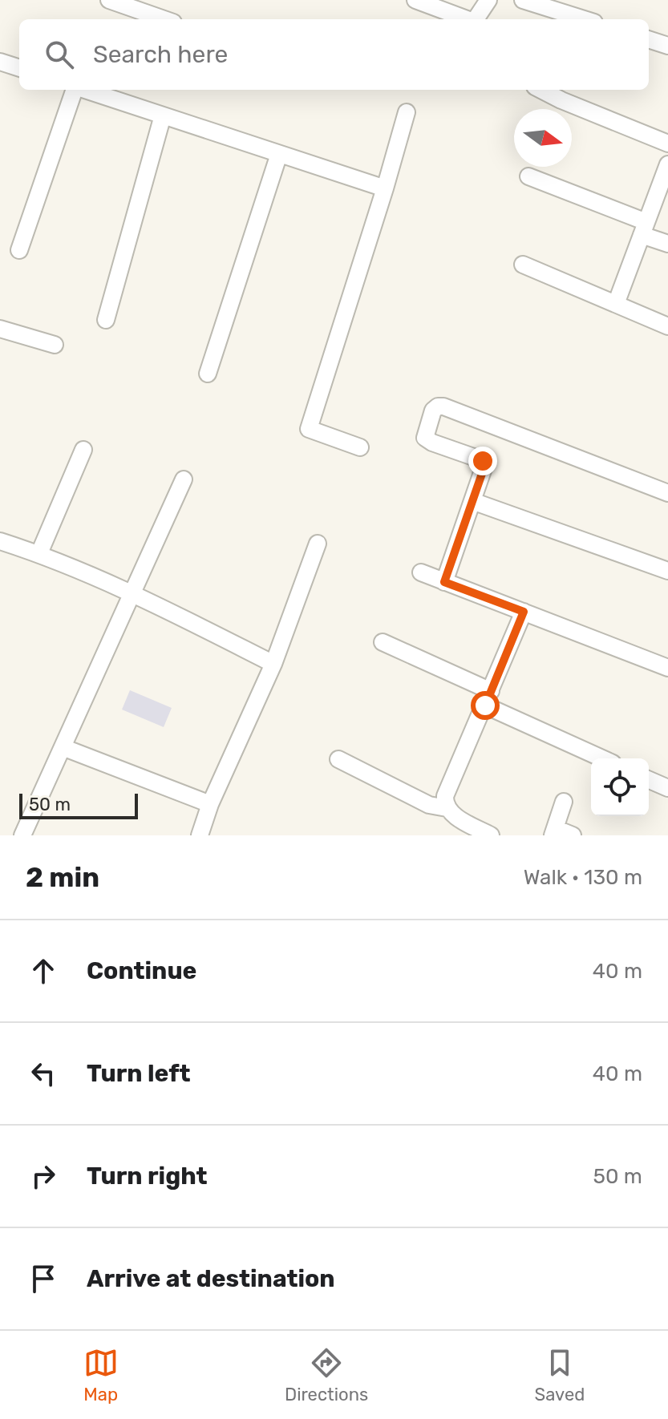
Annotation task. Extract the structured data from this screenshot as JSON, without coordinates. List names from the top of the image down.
{
  "scale_bar": "50 m",
  "north": "right",
  "page": {
    "search": "Search here",
    "scale": "50 m",
    "heading": ["2 min", "Walk · 130 m"],
    "list": [
      ["Continue", "40 m"],
      ["Turn left", "40 m"],
      ["Turn right", "50 m"],
      "Arrive at destination"
    ],
    "nav": ["Map", "Directions", "Saved"]
  }
}
